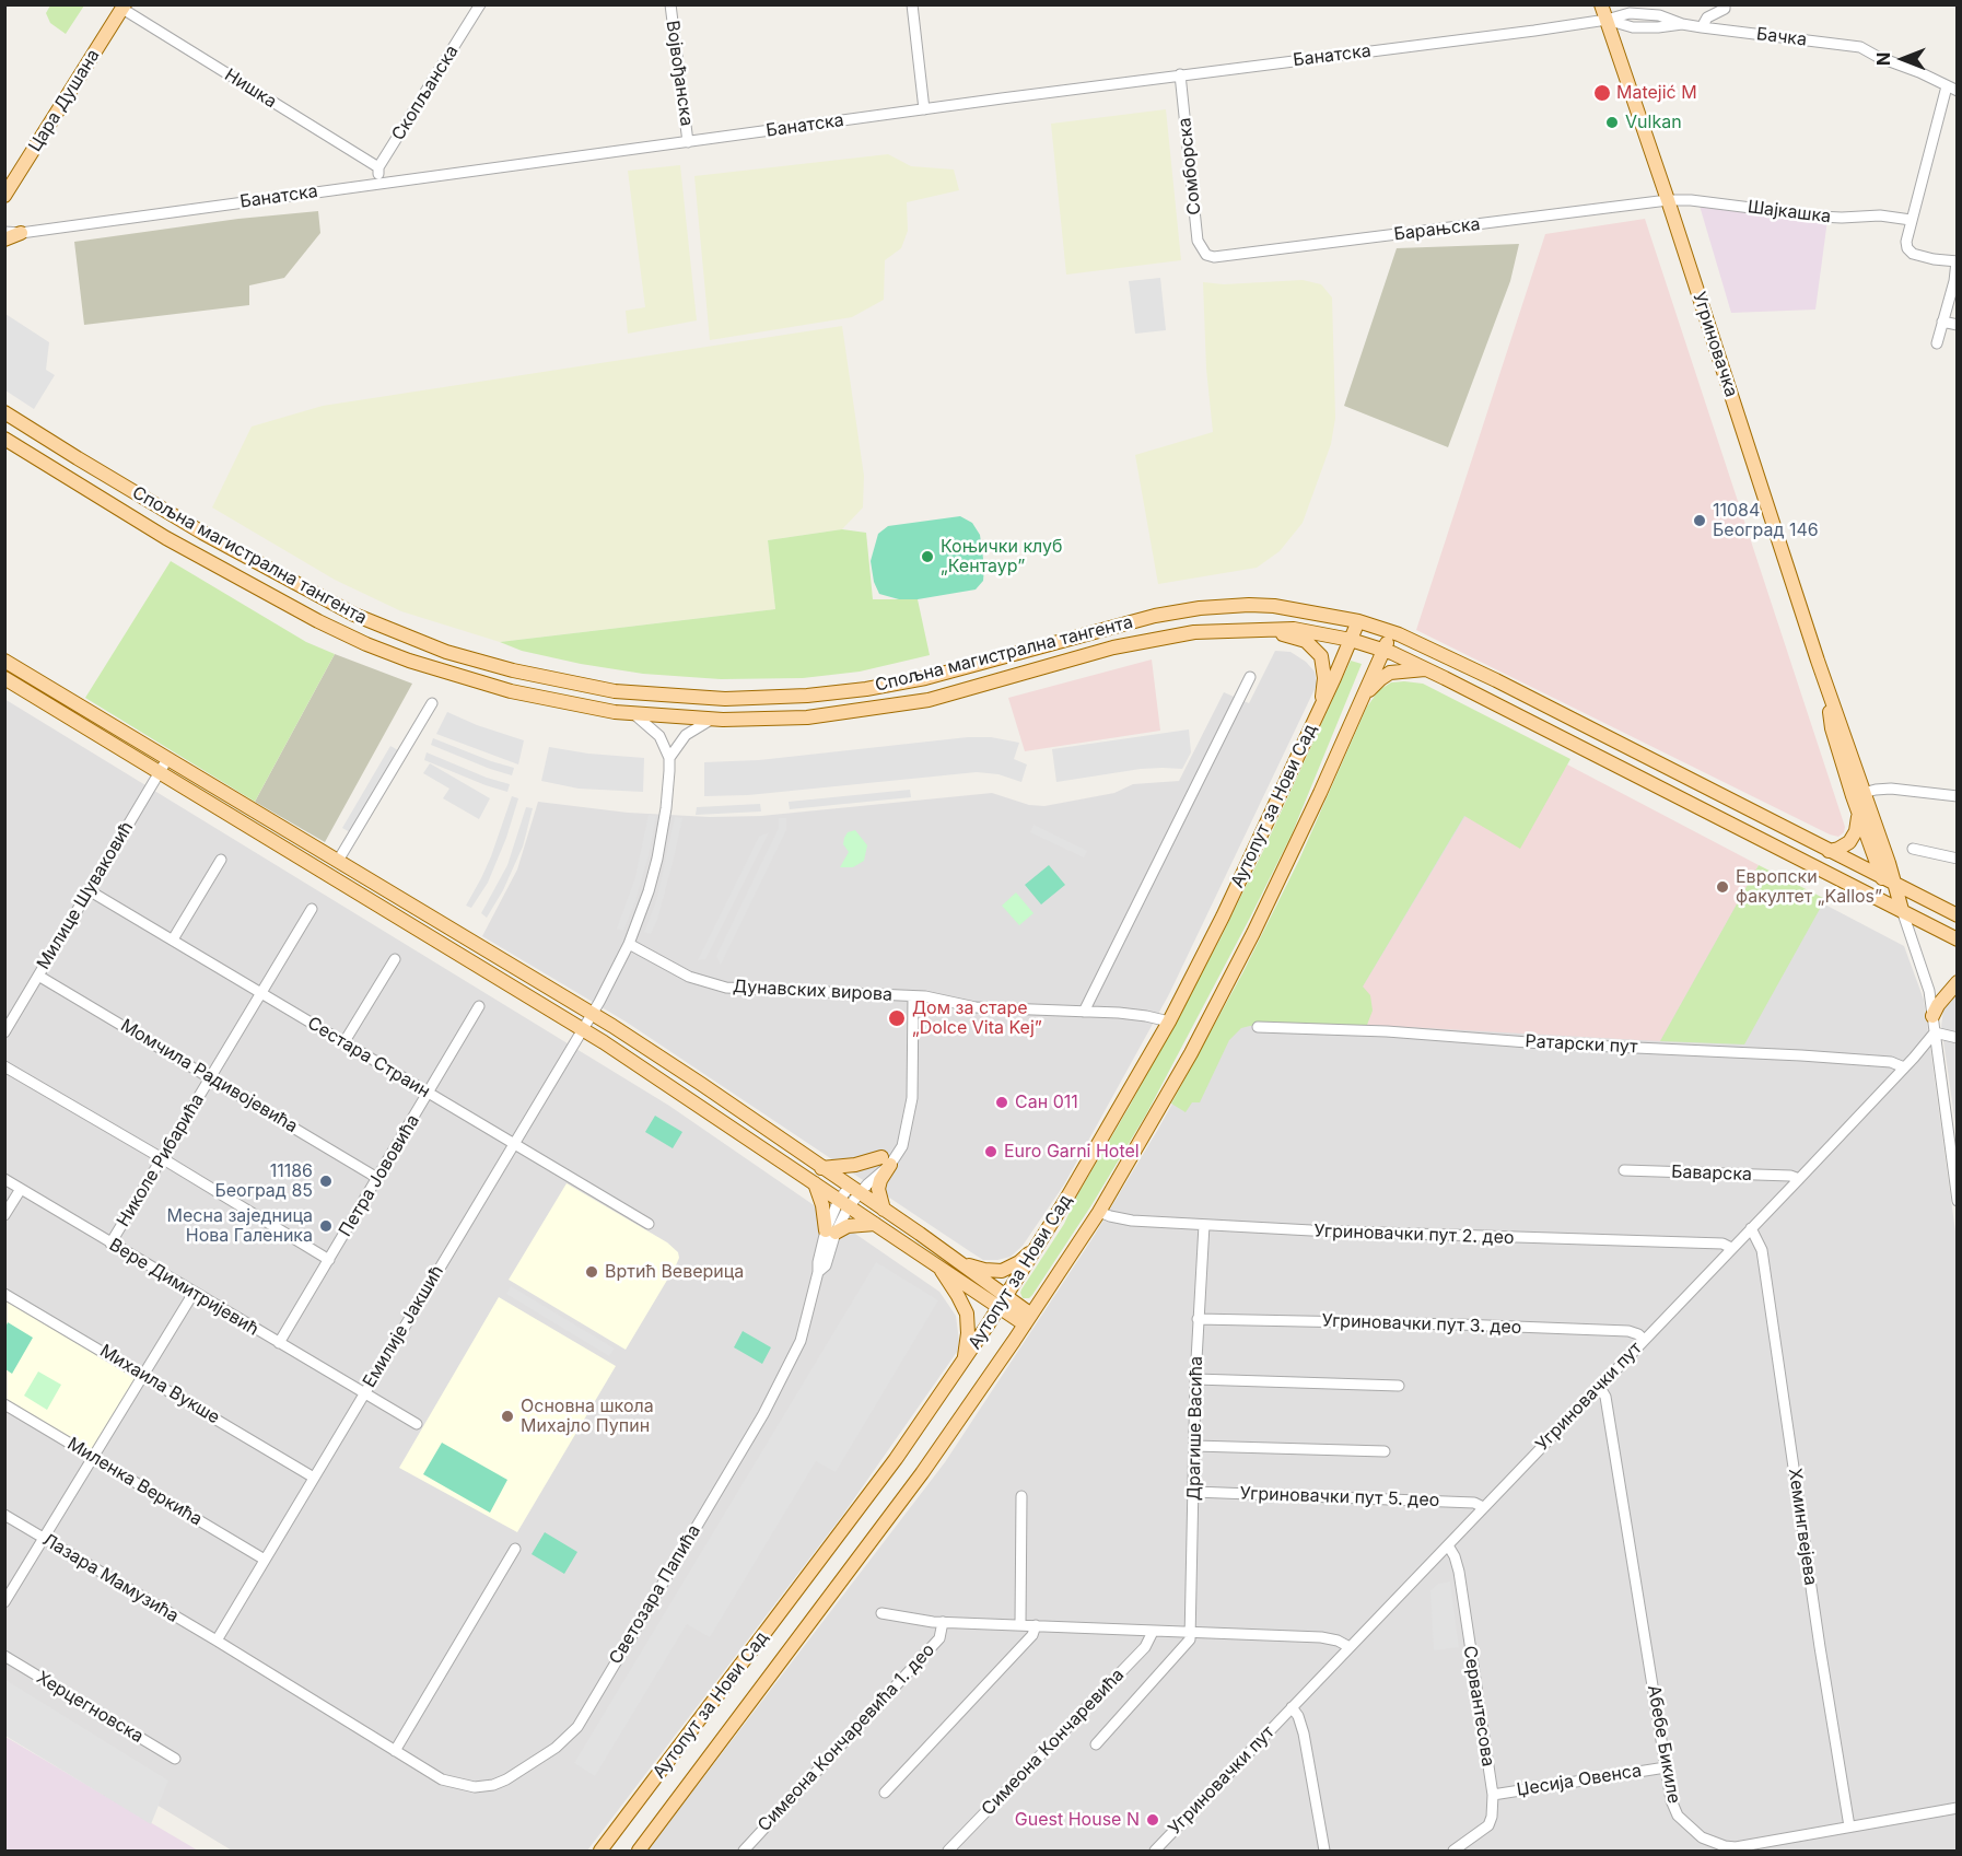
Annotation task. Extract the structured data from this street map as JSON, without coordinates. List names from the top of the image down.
{
  "streets": {
    "main road": [
      "Цара Душана",
      "Угриновачка",
      "Спољна магистрална тангента",
      "Аутопут за Нови Сад"
    ],
    "street": [
      "Бачка",
      "Банатска",
      "Војвођанска",
      "Нишка",
      "Скопљанска",
      "Сомборска",
      "Шајкашка",
      "Барањска",
      "Милице Шуваковић",
      "Дунавских вирова",
      "Ратарски пут",
      "Сестара Страин",
      "Момчила Радивојевића",
      "Николе Рибарића",
      "Баварска",
      "Петра Јововића",
      "Угриновачки пут 2. део",
      "Вере Димитријевић",
      "Угриновачки пут 3. део",
      "Емилије Јакшић",
      "Михаила Вукше",
      "Угриновачки пут",
      "Драгише Васића",
      "Миленка Веркића",
      "Угриновачки пут 5. део",
      "Хемингвејева",
      "Лазара Мамузића",
      "Светозара Папића",
      "Сервантесова",
      "Херцегновска",
      "Симеона Кончаревића 1. део",
      "Симеона Кончаревића",
      "Абебе Бикиле",
      "Џесија Овенса"
    ]
  },
  "crossings": [
    ["Бачка", "Банатска"],
    ["Бачка", "Угриновачка"],
    ["Банатска", "Војвођанска"],
    ["Банатска", "Сомборска"],
    ["Банатска", "Угриновачка"],
    ["Нишка", "Скопљанска"],
    ["Нишка", "Цара Душана"],
    ["Сомборска", "Барањска"],
    ["Шајкашка", "Барањска"],
    ["Шајкашка", "Угриновачка"],
    ["Барањска", "Угриновачка"],
    ["Спољна магистрална тангента", "Аутопут за Нови Сад"],
    ["Аутопут за Нови Сад", "Дунавских вирова"],
    ["Аутопут за Нови Сад", "Угриновачки пут 2. део"],
    ["Милице Шуваковић", "Сестара Страин"],
    ["Милице Шуваковић", "Момчила Радивојевића"],
    ["Ратарски пут", "Угриновачки пут"],
    ["Сестара Страин", "Николе Рибарића"],
    ["Сестара Страин", "Петра Јововића"],
    ["Сестара Страин", "Емилије Јакшић"],
    ["Момчила Радивојевића", "Николе Рибарића"],
    ["Момчила Радивојевића", "Петра Јововића"],
    ["Николе Рибарића", "Вере Димитријевић"],
    ["Баварска", "Угриновачки пут"],
    ["Петра Јововића", "Вере Димитријевић"],
    ["Угриновачки пут 2. део", "Угриновачки пут"],
    ["Угриновачки пут 2. део", "Драгише Васића"],
    ["Вере Димитријевић", "Емилије Јакшић"],
    ["Угриновачки пут 3. део", "Угриновачки пут"],
    ["Угриновачки пут 3. део", "Драгише Васића"],
    ["Емилије Јакшић", "Михаила Вукше"],
    ["Емилије Јакшић", "Миленка Веркића"],
    ["Емилије Јакшић", "Лазара Мамузића"],
    ["Емилије Јакшић", "Светозара Папића"],
    ["Угриновачки пут", "Угриновачки пут 5. део"],
    ["Угриновачки пут", "Хемингвејева"],
    ["Угриновачки пут", "Сервантесова"],
    ["Угриновачки пут", "Абебе Бикиле"],
    ["Драгише Васића", "Угриновачки пут 5. део"],
    ["Хемингвејева", "Абебе Бикиле"],
    ["Лазара Мамузића", "Светозара Папића"],
    ["Сервантесова", "Џесија Овенса"],
    ["Абебе Бикиле", "Џесија Овенса"]
  ],
  "places": [
    "Matejić M",
    "Vulkan",
    "11084 Београд 146",
    "Коњички клуб „Кентаур”",
    "Европски факултет „Kallos”",
    "Дом за старе „Dolce Vita Kej”",
    "Сан 011",
    "Euro Garni Hotel",
    "11186 Београд 85",
    "Месна заједница Нова Галеника",
    "Вртић Веверица",
    "Основна школа Михајло Пупин",
    "Guest House N"
  ],
  "north": "left"
}
